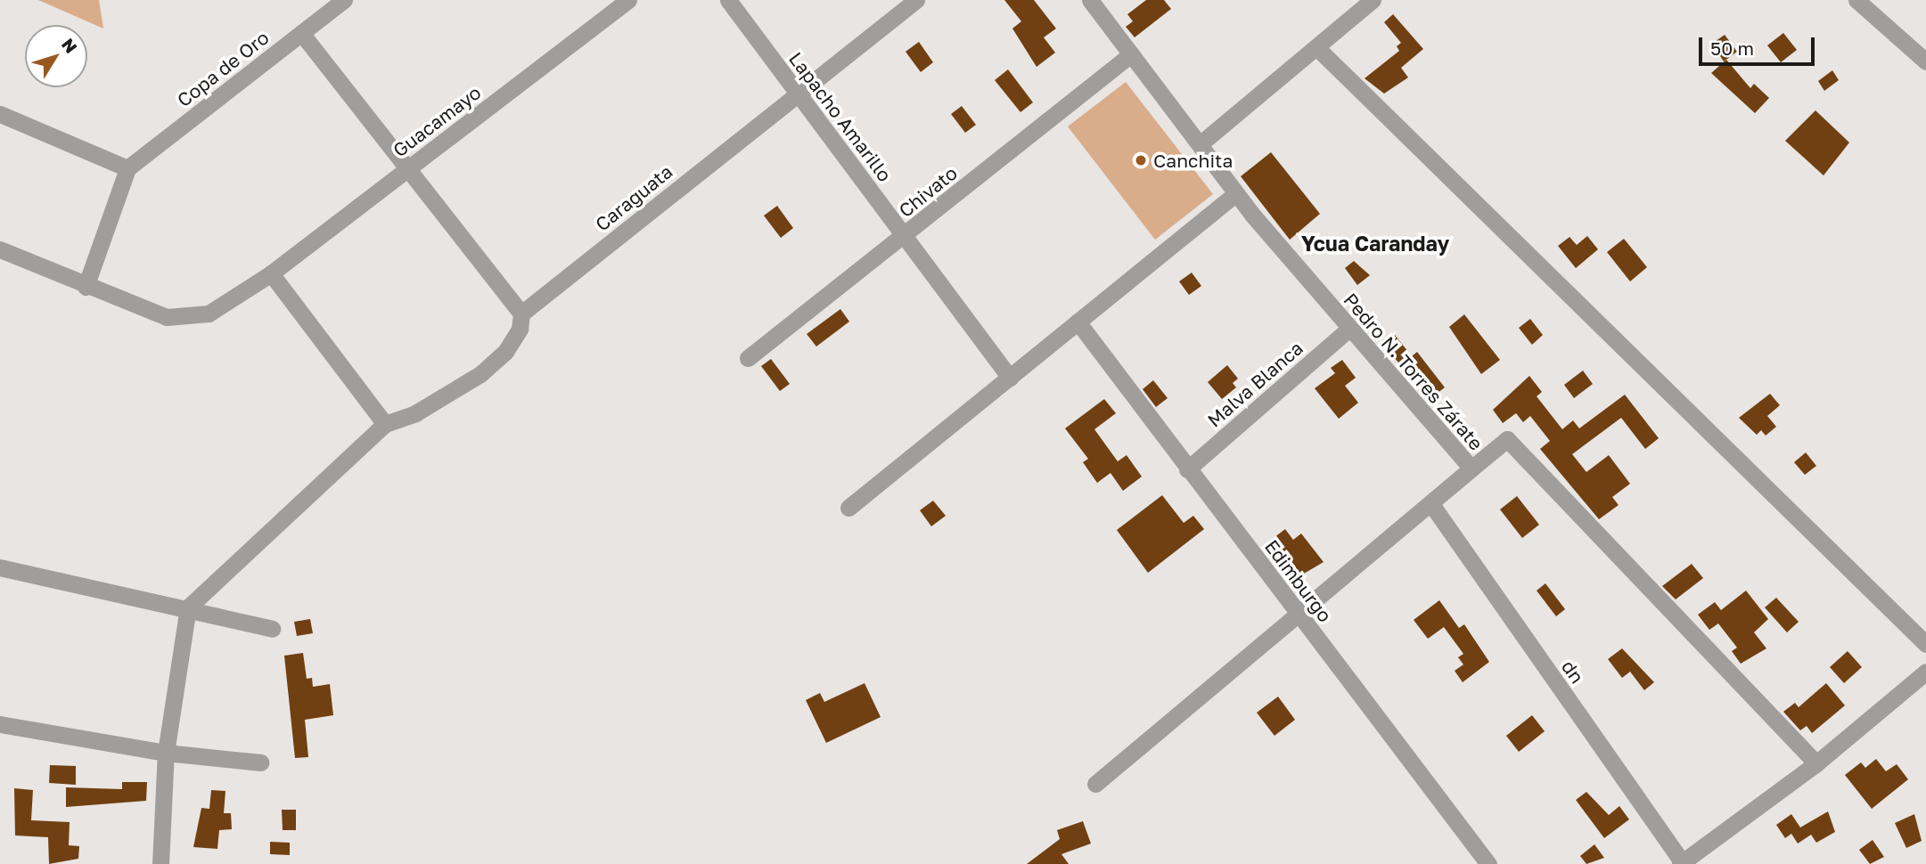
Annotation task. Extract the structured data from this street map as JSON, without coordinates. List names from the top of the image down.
{
  "streets": {
    "street": [
      "Copa de Oro",
      "Lapacho Amarillo",
      "Guacamayo",
      "Chivato",
      "Caraguata",
      "Pedro N. Torres Zárate",
      "Malva Blanca",
      "Edimburgo",
      "dn"
    ]
  },
  "crossings": [
    ["Lapacho Amarillo", "Chivato"],
    ["Lapacho Amarillo", "Caraguata"],
    ["Chivato", "Pedro N. Torres Zárate"],
    ["Pedro N. Torres Zárate", "Malva Blanca"],
    ["Malva Blanca", "Edimburgo"]
  ],
  "districts": ["Ycua Caranday"],
  "places": ["Canchita"],
  "scale_bar": "50 m",
  "north": "top right"
}
